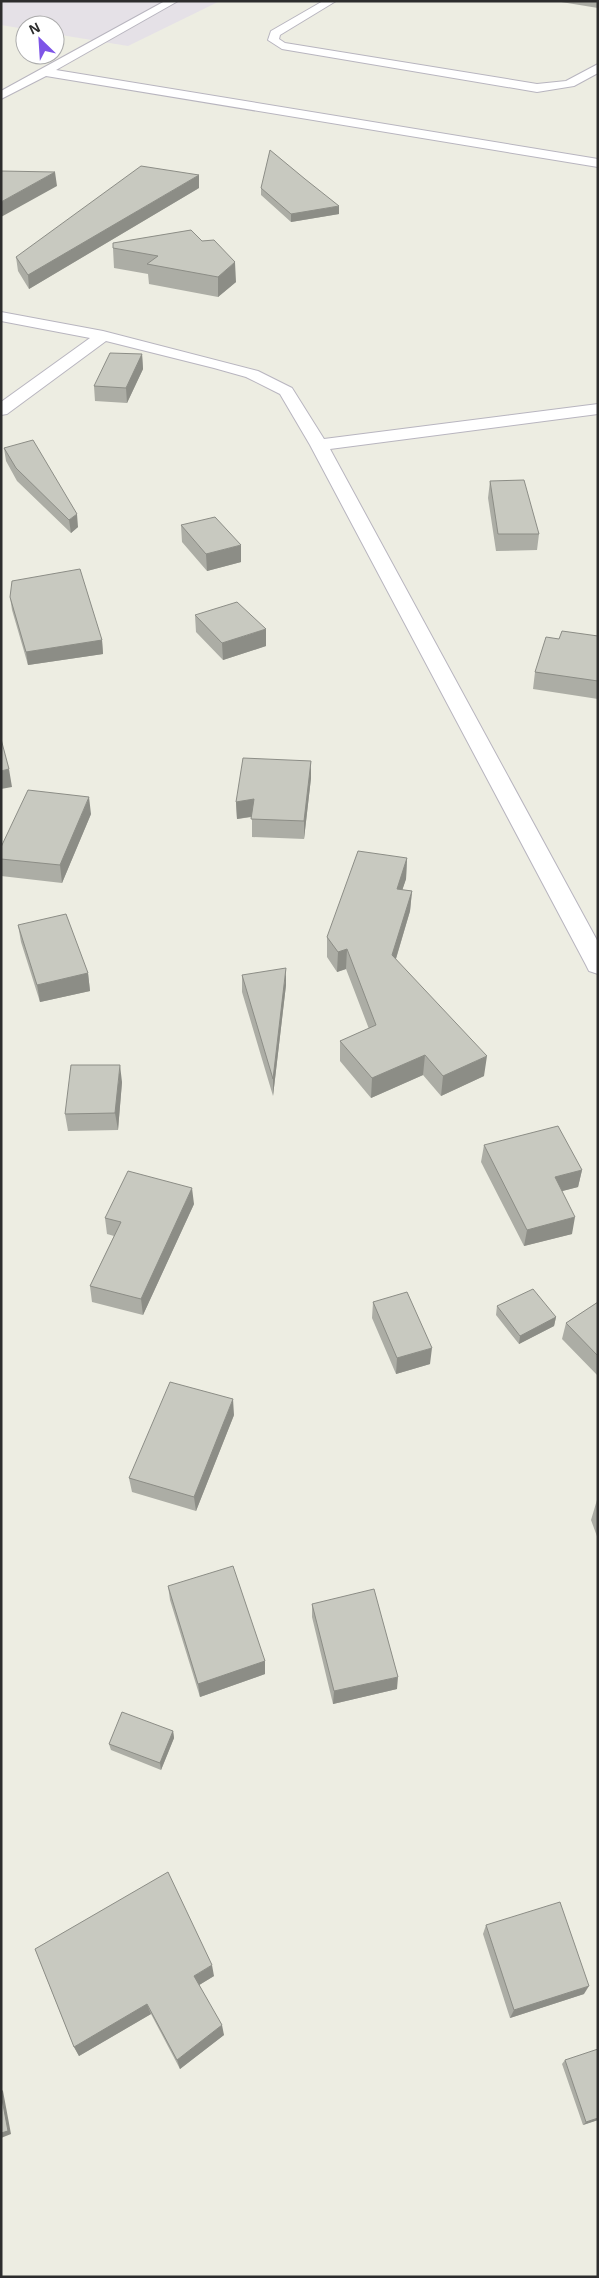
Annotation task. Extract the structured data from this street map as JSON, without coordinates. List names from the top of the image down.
{
  "north": "top left"
}
